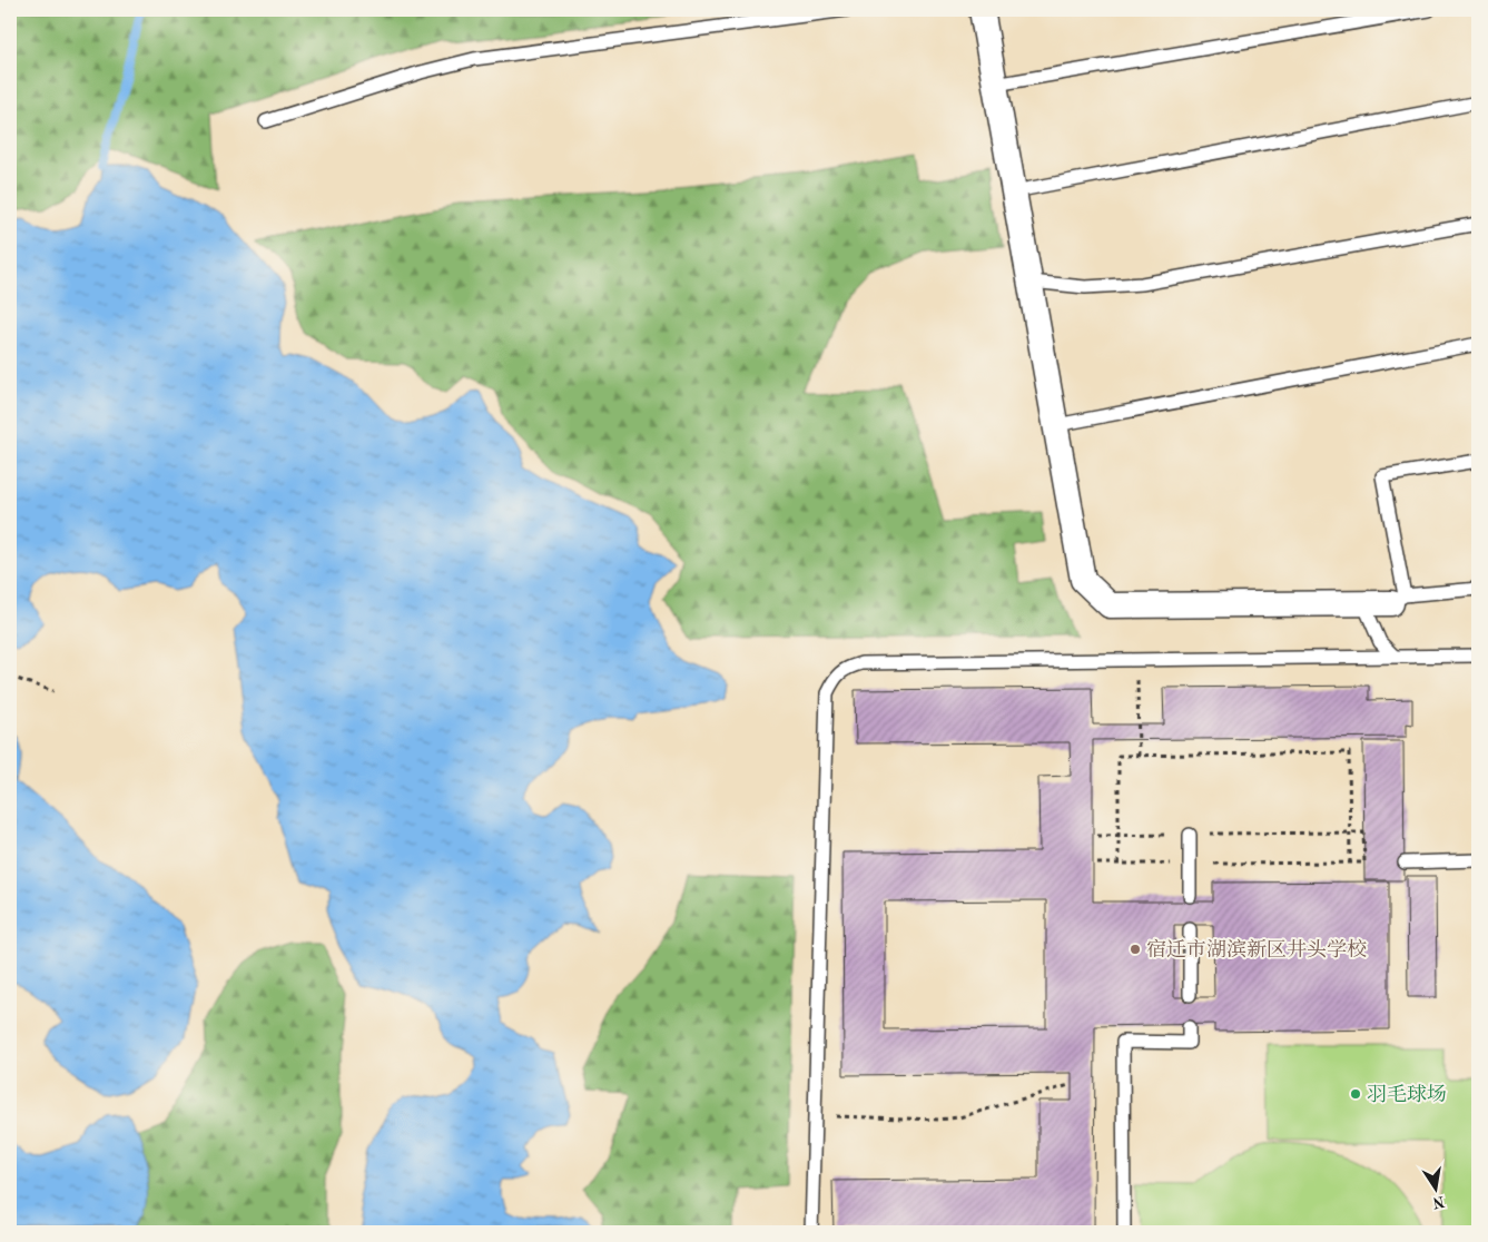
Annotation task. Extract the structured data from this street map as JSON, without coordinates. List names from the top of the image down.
{
  "places": ["宿迁市湖滨新区井头学校", "羽毛球场"],
  "north": "bottom"
}
